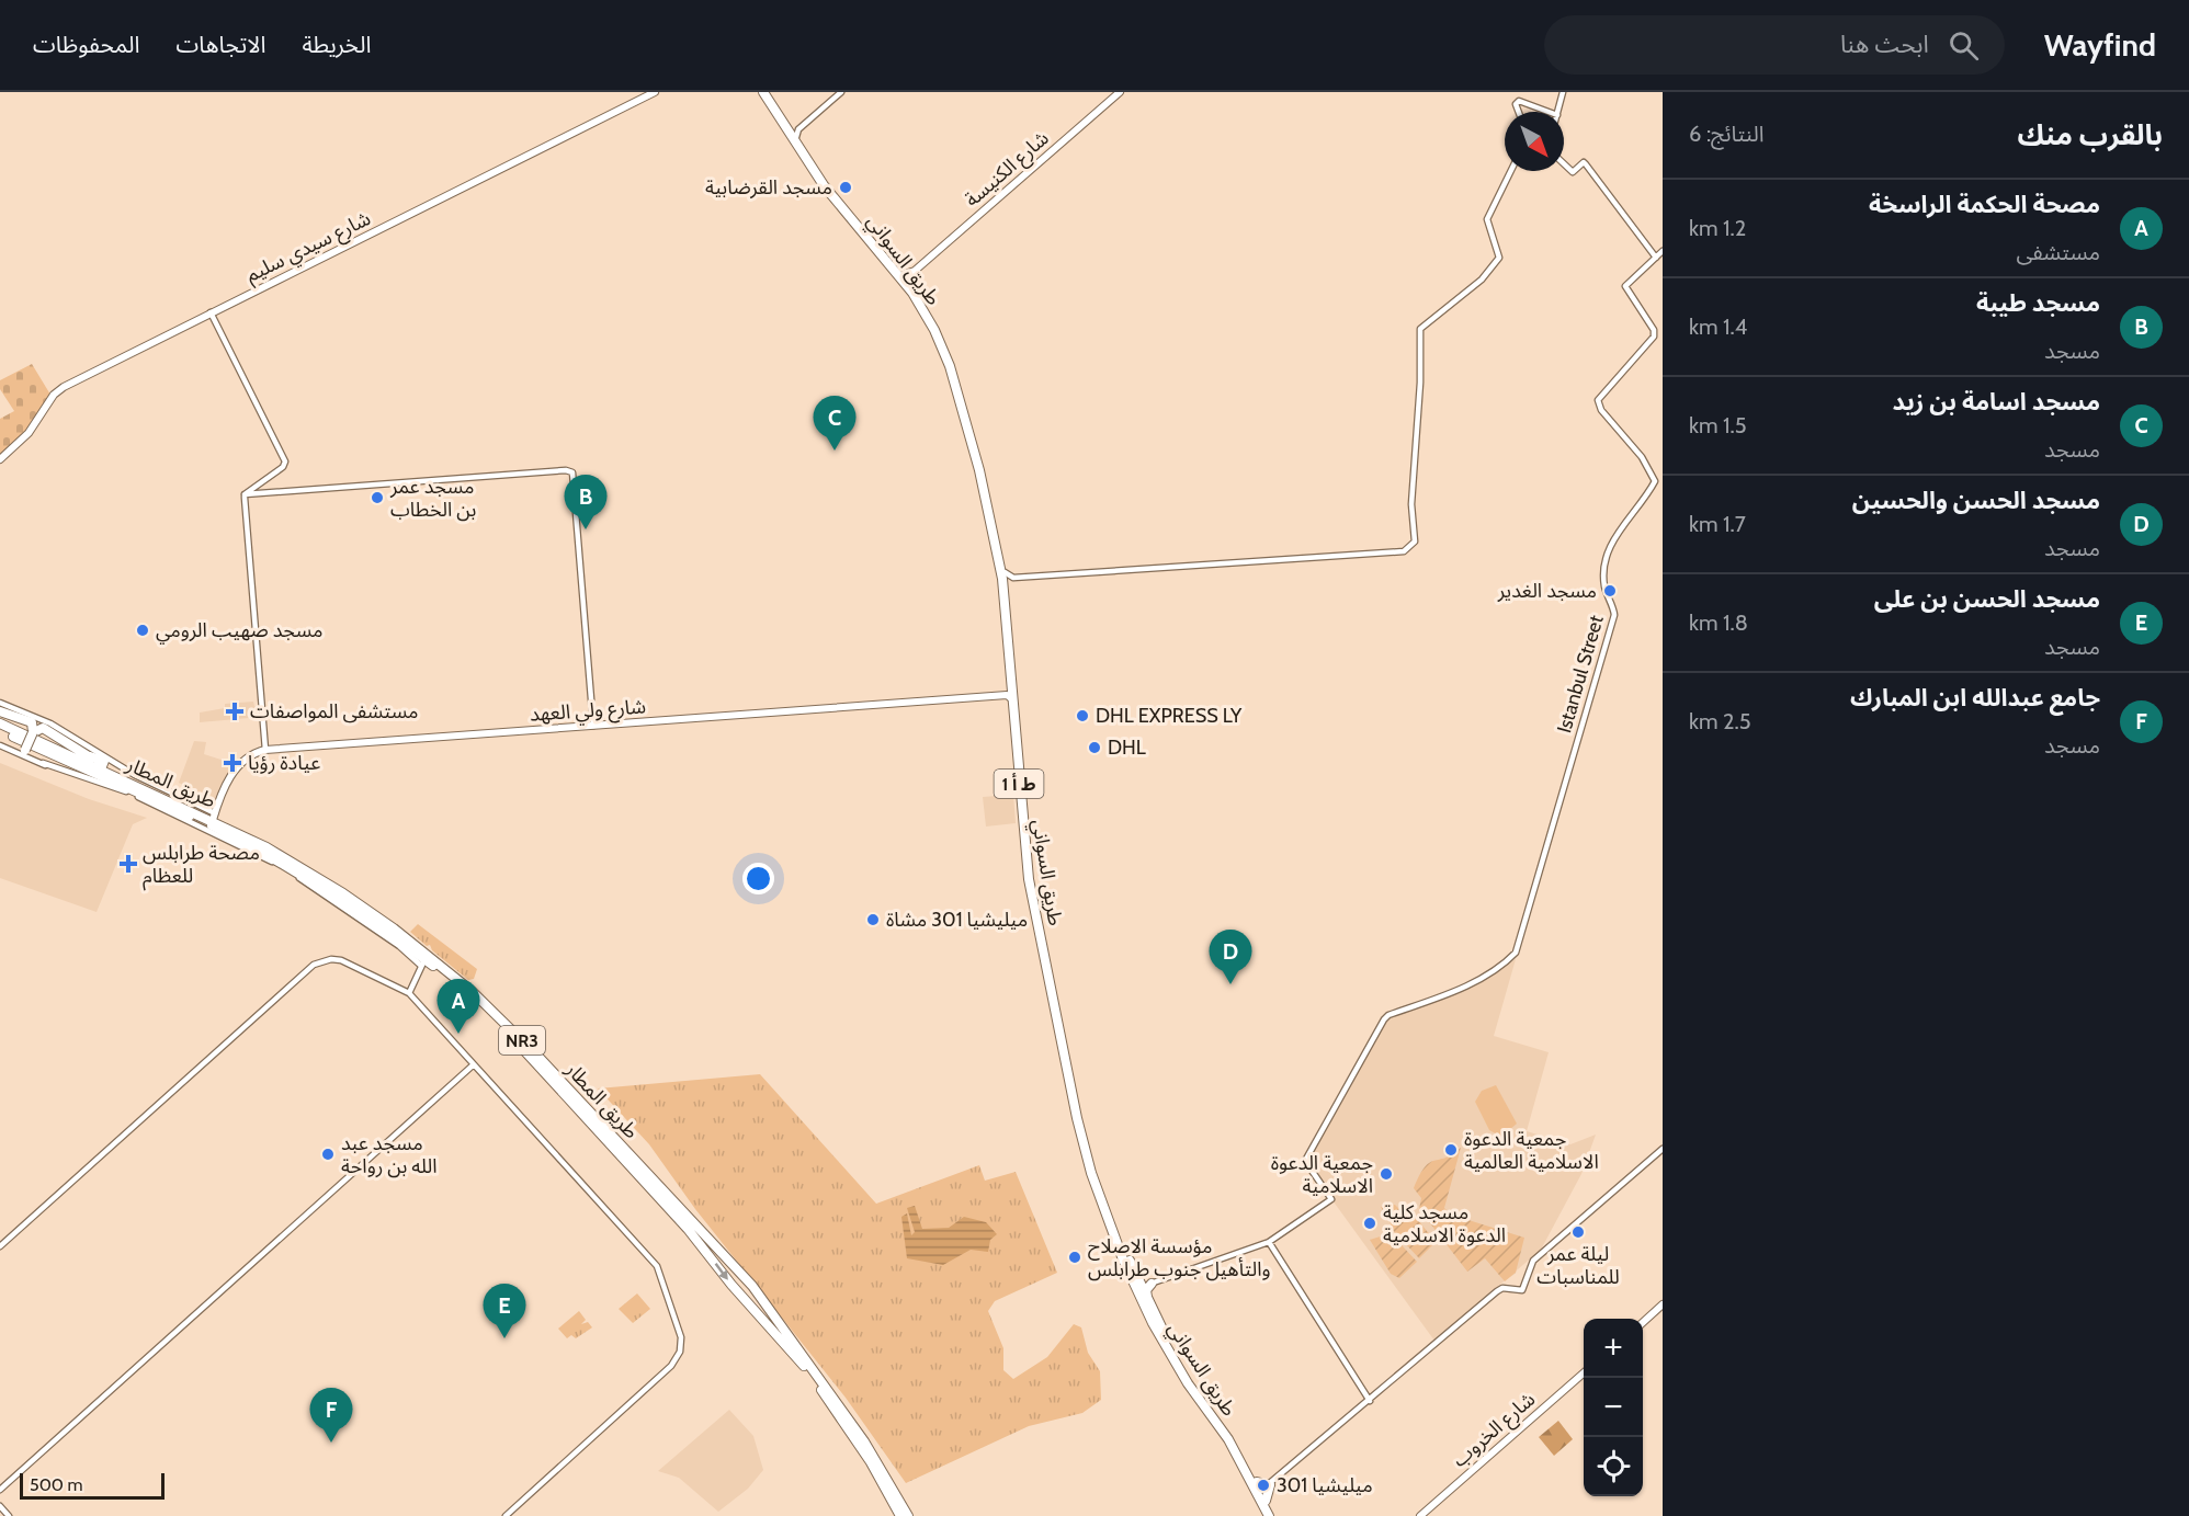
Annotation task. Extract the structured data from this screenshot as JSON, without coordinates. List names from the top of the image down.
{
  "streets": {
    "highway": [
      "طريق السواني",
      "طريق المطار",
      "ط أ 1",
      "NR3"
    ],
    "main road": [
      "شارع الكنيسة",
      "شارع سيدي سليم",
      "شارع ولي العهد",
      "شارع الخروب"
    ],
    "street": ["Istanbul Street"]
  },
  "crossings": [
    ["شارع الكنيسة", "طريق السواني"],
    ["طريق السواني", "شارع ولي العهد"],
    ["شارع ولي العهد", "طريق المطار"]
  ],
  "places": {
    "other": [
      "مسجد القرضابية",
      "مسجد عمر بن الخطاب",
      "مسجد الغدير",
      "مسجد صهيب الرومي",
      "DHL EXPRESS LY",
      "DHL",
      "ميليشيا 301 مشاة",
      "جمعية الدعوة الاسلامية العالمية",
      "مسجد عبد الله بن رواحة",
      "جمعية الدعوة الاسلامية",
      "مسجد كلية الدعوة الاسلامية",
      "ليلة عمر للمناسبات",
      "مؤسسة الاصلاح والتأهيل جنوب طرابلس",
      "ميليشيا 301"
    ],
    "health": ["مستشفى المواصفات", "عيادة رؤيا", "مصحة طرابلس للعظام"]
  },
  "scale_bar": "500 m",
  "north": "bottom right",
  "page": {
    "header": "Wayfind",
    "search": "ابحث هنا",
    "nav": ["الخريطة", "الاتجاهات", "المحفوظات"],
    "heading": ["بالقرب منك", "النتائج: 6"],
    "list": [
      {
        "mark": "A",
        "name": "مصحة الحكمة الراسخة",
        "note": "مستشفى",
        "value": "1.2 km"
      },
      {
        "mark": "B",
        "name": "مسجد طيبة",
        "note": "مسجد",
        "value": "1.4 km"
      },
      {
        "mark": "C",
        "name": "مسجد اسامة بن زيد",
        "note": "مسجد",
        "value": "1.5 km"
      },
      {
        "mark": "D",
        "name": "مسجد الحسن والحسين",
        "note": "مسجد",
        "value": "1.7 km"
      },
      {
        "mark": "E",
        "name": "مسجد الحسن بن على",
        "note": "مسجد",
        "value": "1.8 km"
      },
      {
        "mark": "F",
        "name": "جامع عبدالله ابن المبارك",
        "note": "مسجد",
        "value": "2.5 km"
      }
    ],
    "pins": [
      "C",
      "B",
      "D",
      "A",
      "E",
      "F"
    ],
    "map_buttons": ["+", "−"],
    "scale": "500 m"
  }
}
